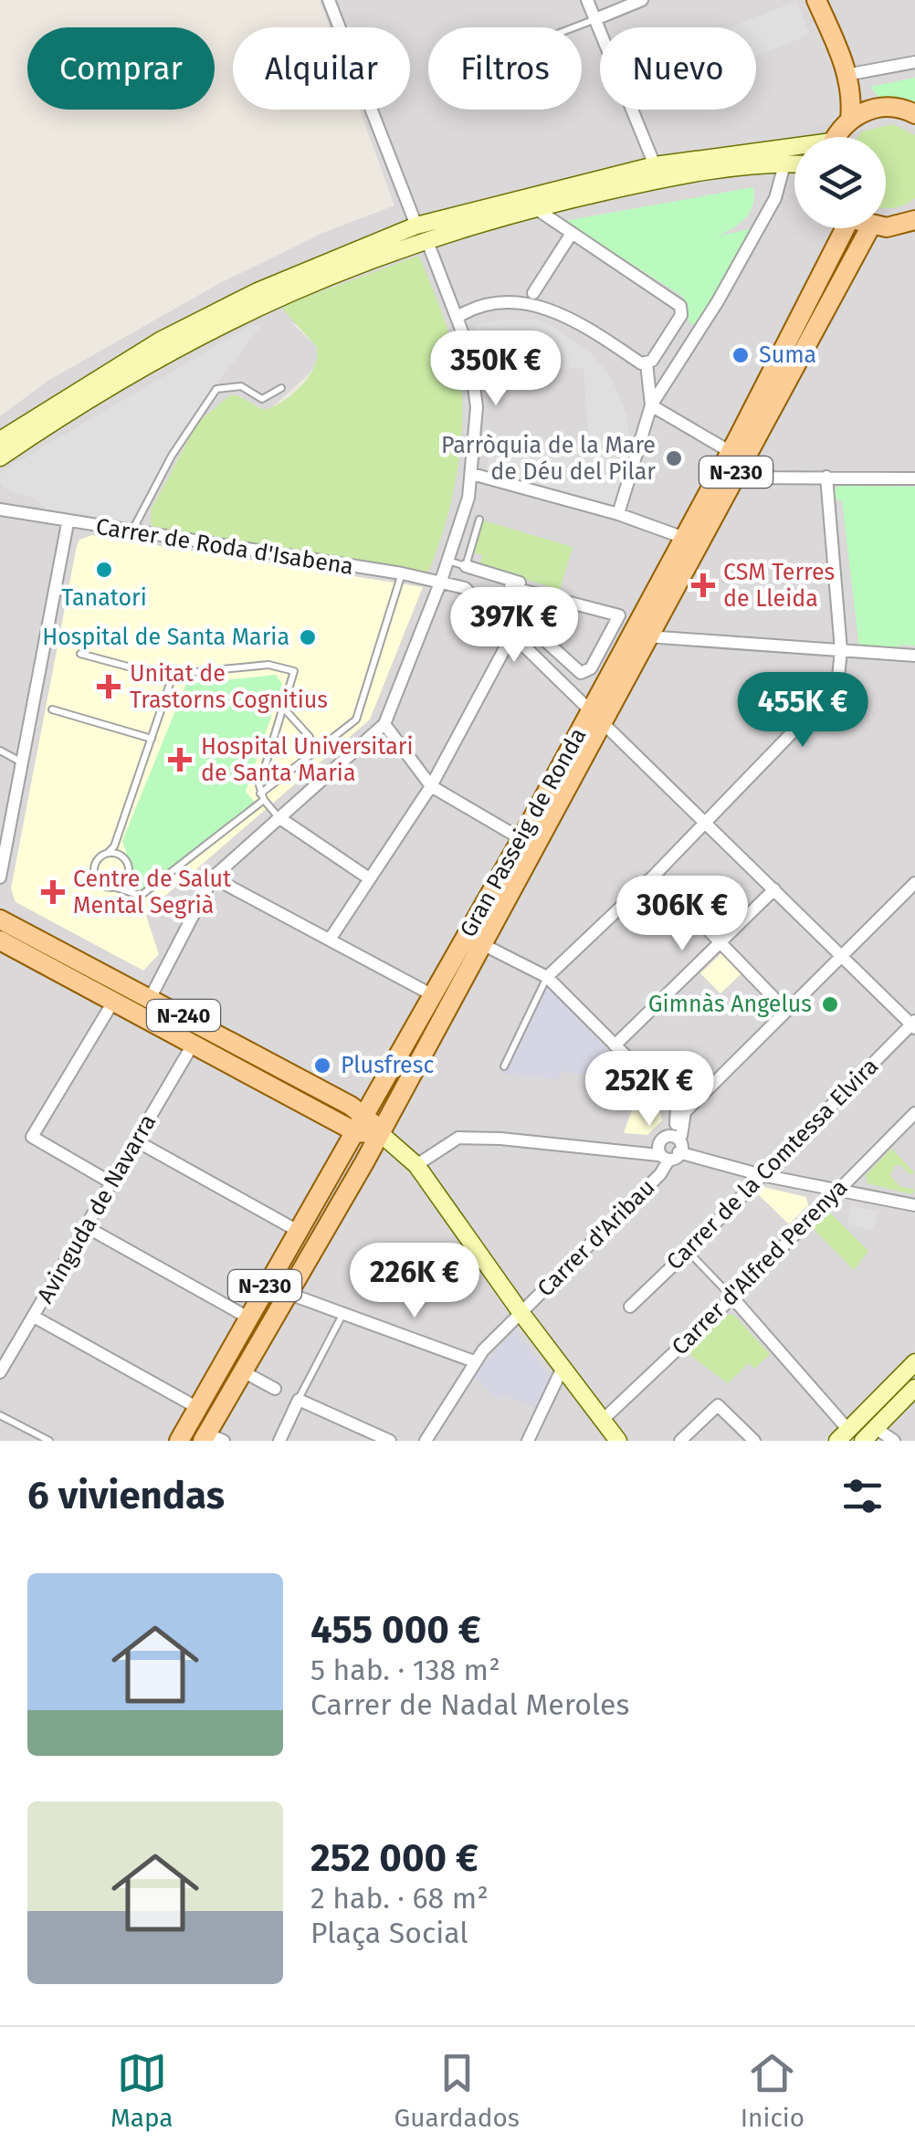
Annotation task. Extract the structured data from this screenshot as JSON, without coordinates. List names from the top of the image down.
{
  "streets": {
    "main road": ["N-230", "Gran Passeig de Ronda", "N-240"],
    "street": [
      "Carrer de Roda d'Isabena",
      "Carrer de la Comtessa Elvira",
      "Avinguda de Navarra",
      "Carrer d'Aribau",
      "Carrer d'Alfred Perenya"
    ]
  },
  "crossings": [
    ["Carrer de Roda d'Isabena", "Gran Passeig de Ronda"],
    ["Carrer de Roda d'Isabena", "Carrer de la Comtessa Elvira"],
    ["Gran Passeig de Ronda", "N-240"],
    ["N-240", "Avinguda de Navarra"]
  ],
  "places": {
    "other": [
      "Suma",
      "Parròquia de la Mare de Déu del Pilar",
      "Tanatori",
      "Hospital de Santa Maria",
      "Gimnàs Angelus",
      "Plusfresc"
    ],
    "health": [
      "CSM Terres de Lleida",
      "Unitat de Trastorns Cognitius",
      "Hospital Universitari de Santa Maria",
      "Centre de Salut Mental Segrià"
    ]
  },
  "page": {
    "chip": [
      "Comprar",
      "Alquilar",
      "Filtros",
      "Nuevo"
    ],
    "price": [
      "350K €",
      "397K €",
      "455K €",
      "306K €",
      "252K €",
      "226K €"
    ],
    "heading": "6 viviendas",
    "list": [
      {
        "name": "455 000 €",
        "note": "5 hab. · 138 m² · Carrer de Nadal Meroles"
      },
      {
        "name": "252 000 €",
        "note": "2 hab. · 68 m² · Plaça Social"
      }
    ],
    "tabs": ["Mapa", "Guardados", "Inicio"]
  }
}
